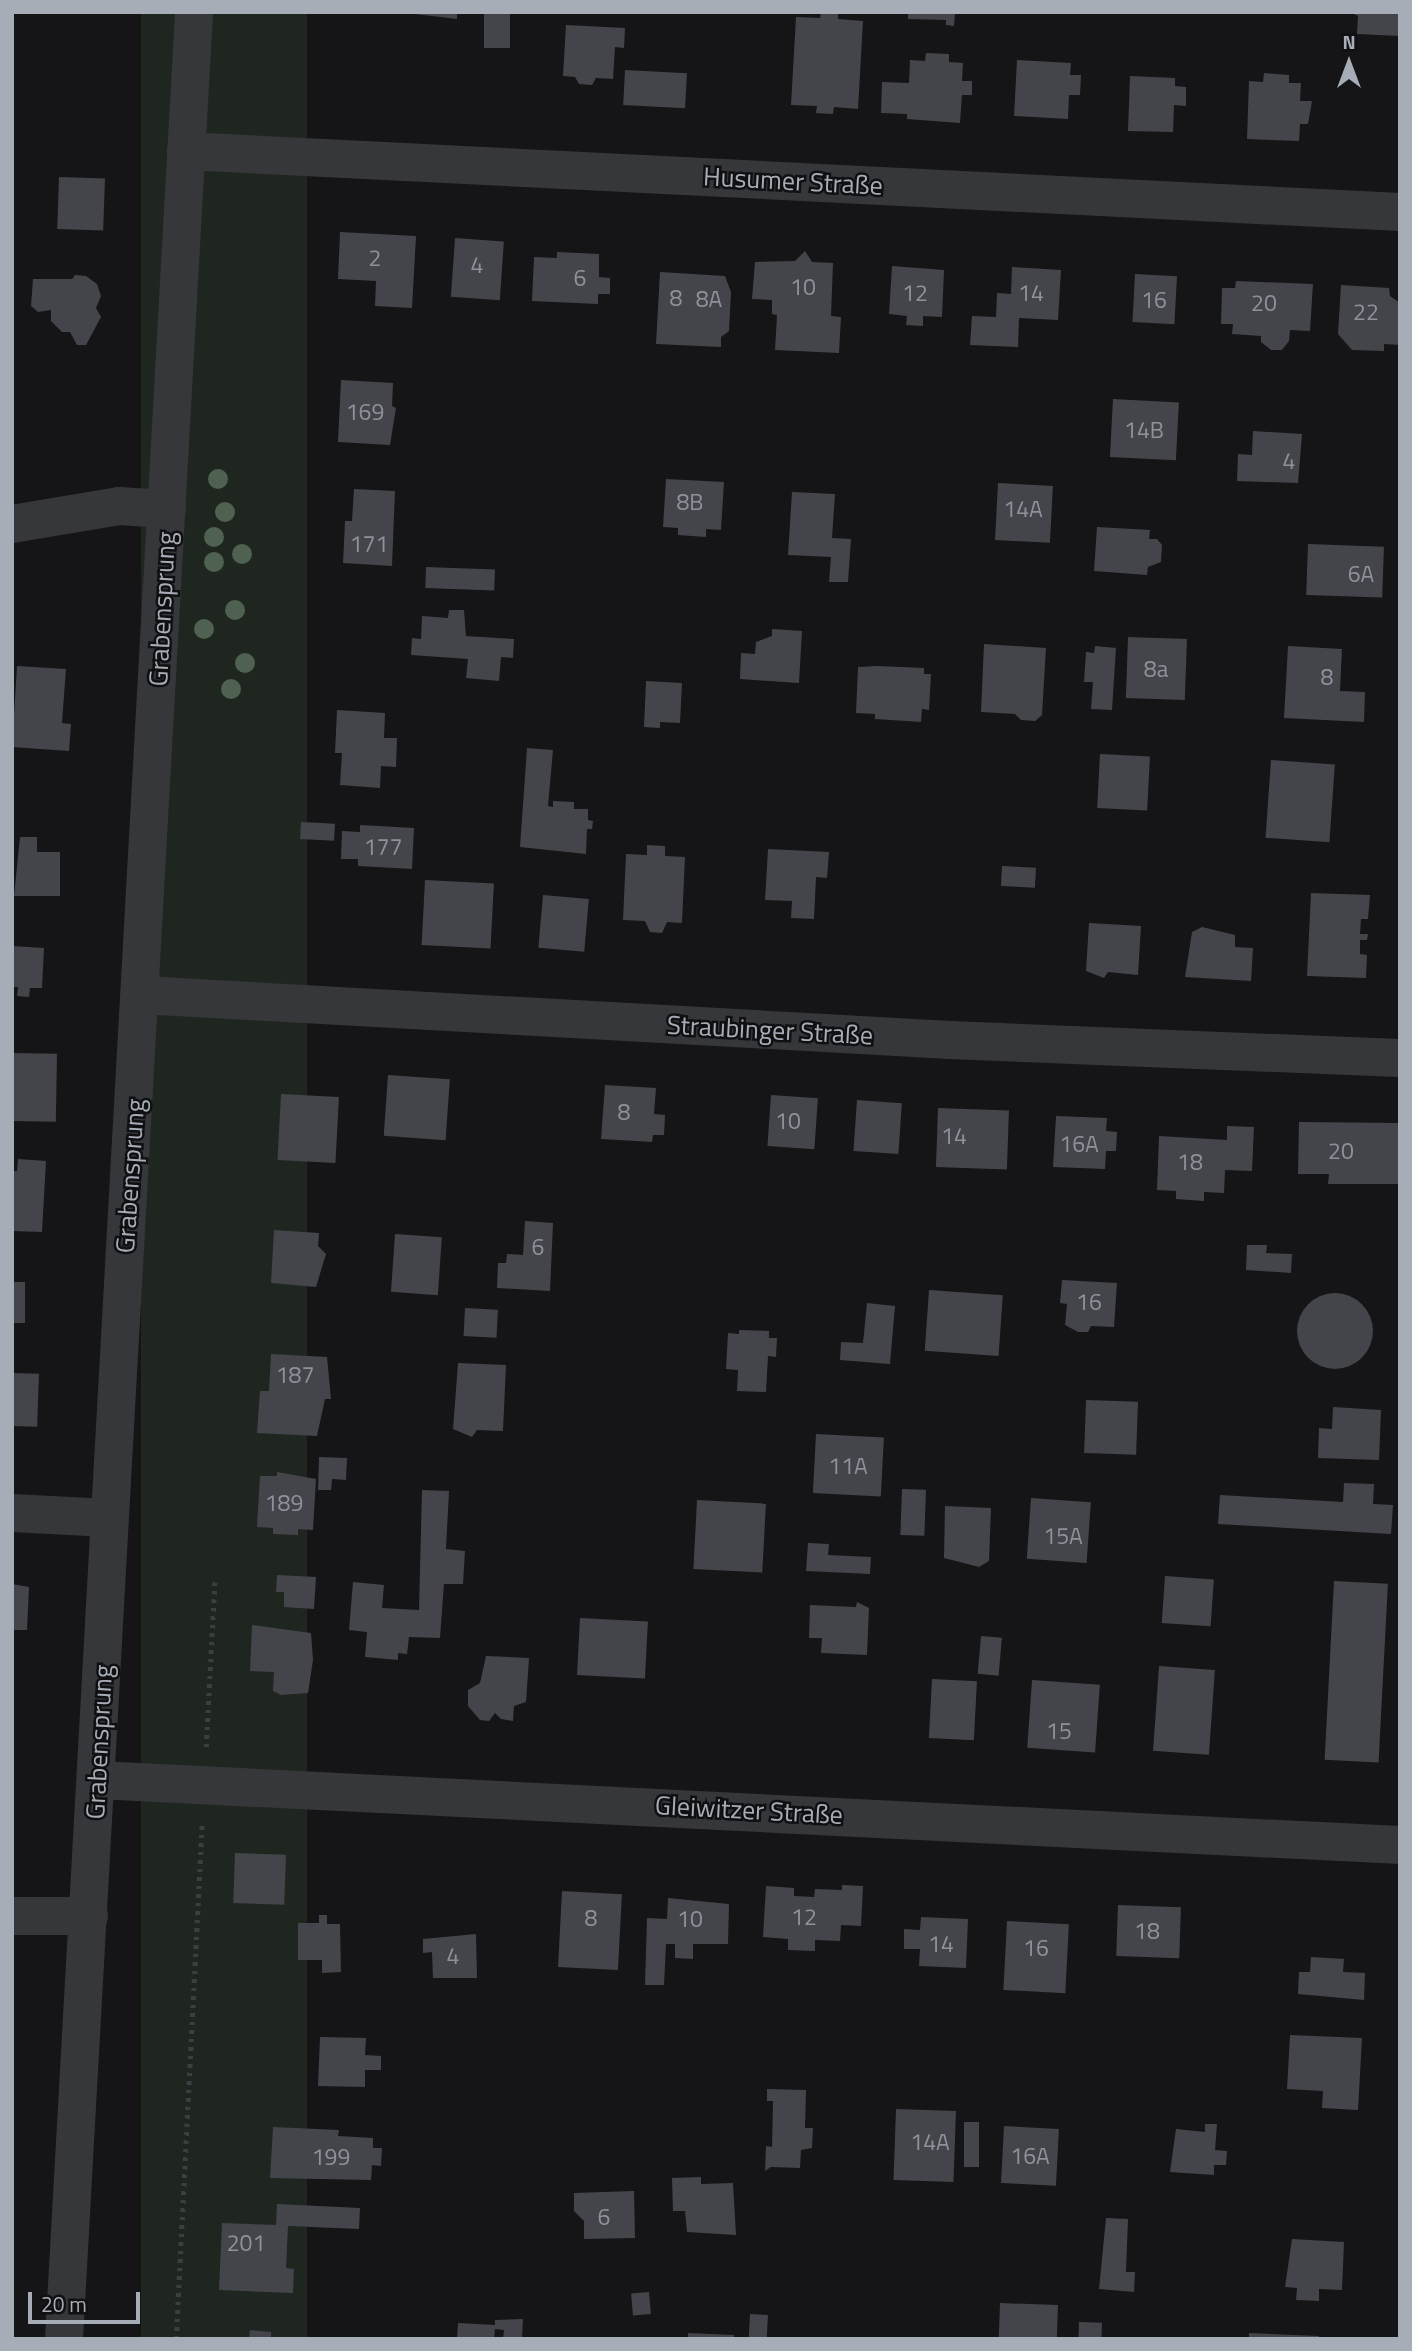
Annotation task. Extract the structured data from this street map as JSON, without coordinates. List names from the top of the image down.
{
  "streets": {
    "street": [
      "Husumer Straße",
      "Grabensprung",
      "Straubinger Straße",
      "Gleiwitzer Straße"
    ]
  },
  "crossings": [
    ["Husumer Straße", "Grabensprung"],
    ["Grabensprung", "Straubinger Straße"],
    ["Grabensprung", "Gleiwitzer Straße"]
  ],
  "house_numbers": [
    "2",
    "4",
    "6",
    "10",
    "12",
    "14",
    "8",
    "8A",
    "16",
    "20",
    "22",
    "169",
    "14B",
    "4",
    "8B",
    "14A",
    "171",
    "6A",
    "8a",
    "8",
    "177",
    "8",
    "10",
    "14",
    "16A",
    "20",
    "18",
    "6",
    "16",
    "187",
    "11A",
    "189",
    "15A",
    "15",
    "12",
    "8",
    "10",
    "18",
    "14",
    "16",
    "4",
    "14A",
    "16A",
    "199",
    "6",
    "201"
  ],
  "scale_bar": "20 m",
  "north": "top"
}
